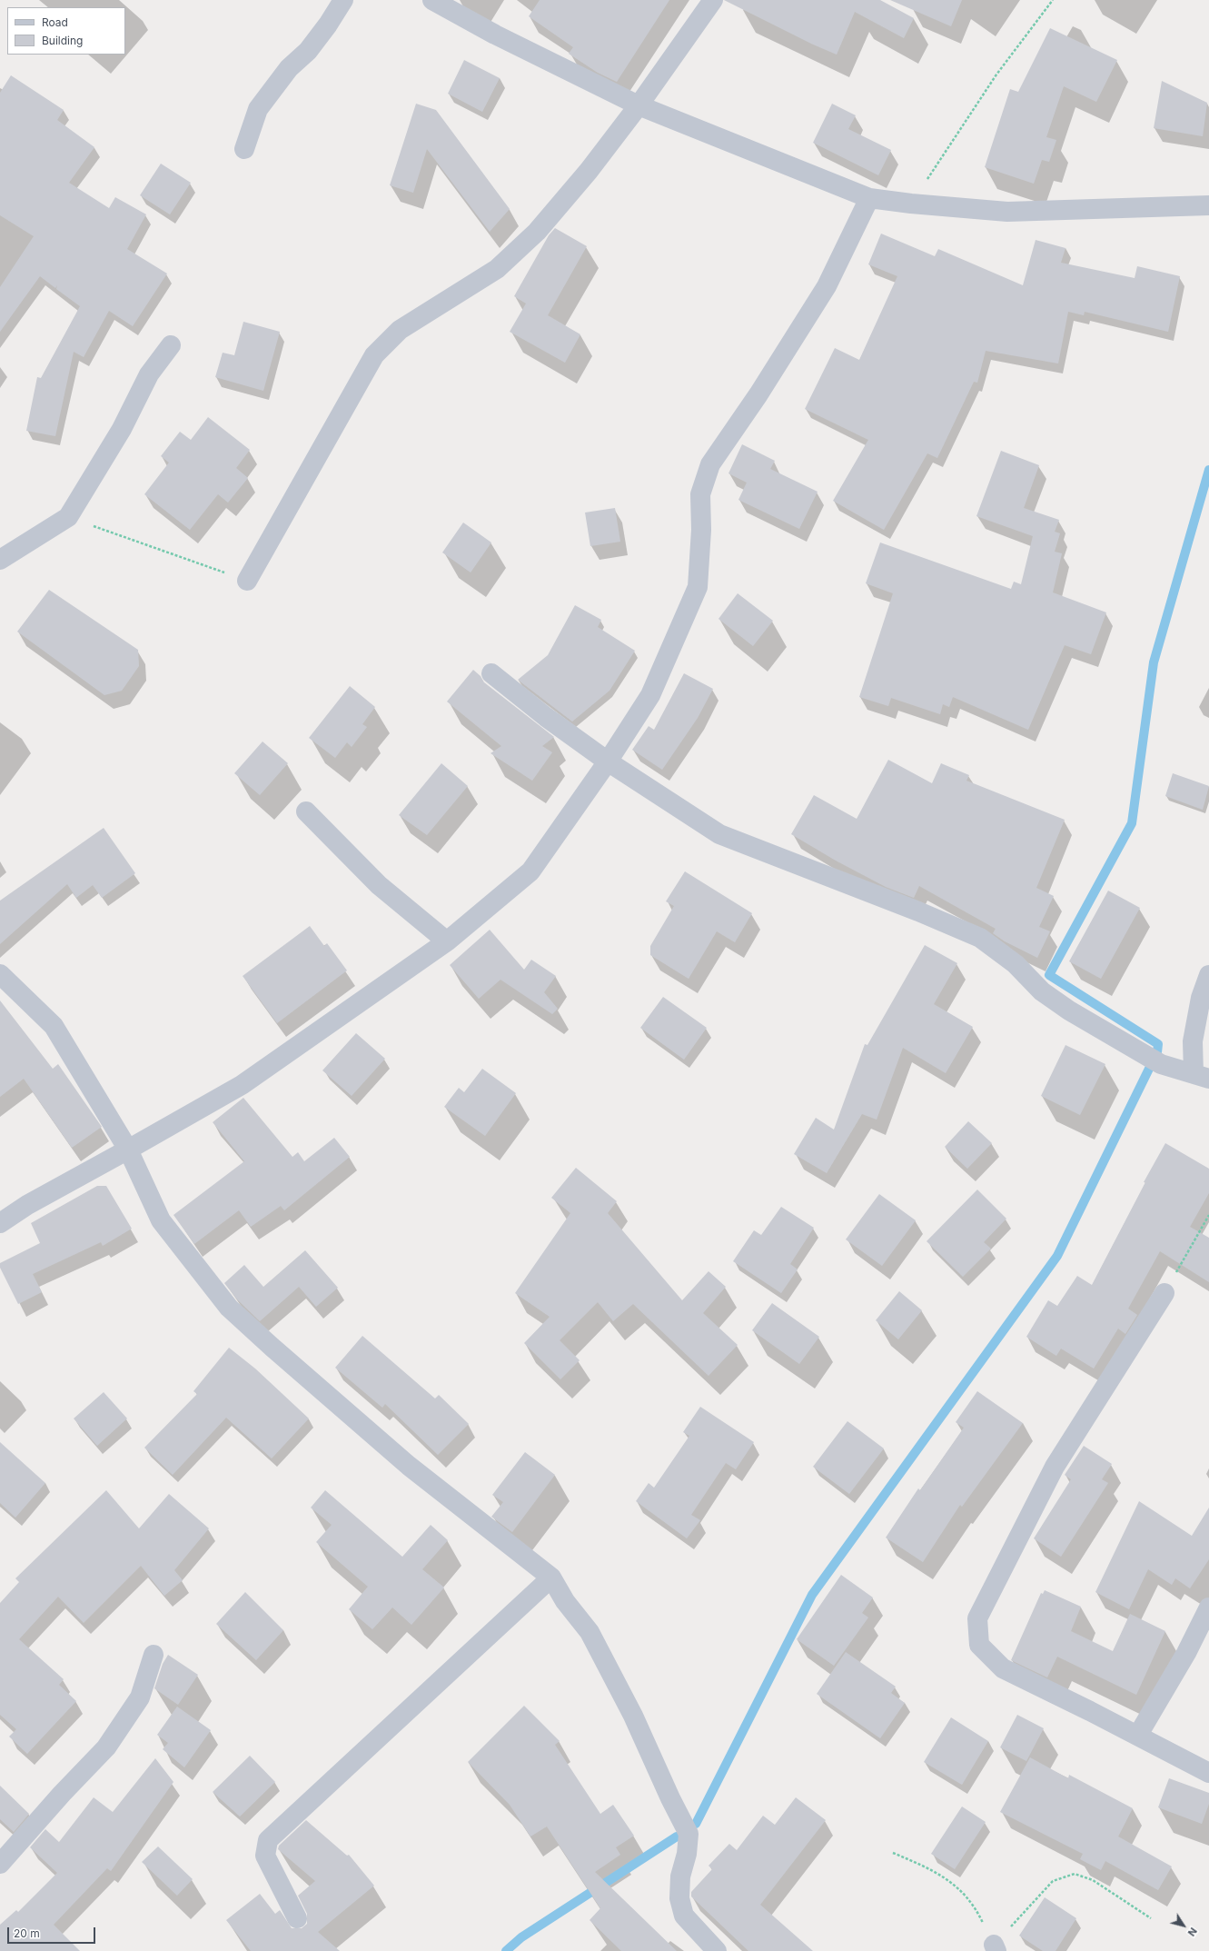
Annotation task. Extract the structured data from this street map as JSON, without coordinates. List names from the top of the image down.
{
  "legend": ["Road", "Building"],
  "scale_bar": "20 m",
  "north": "bottom right"
}
